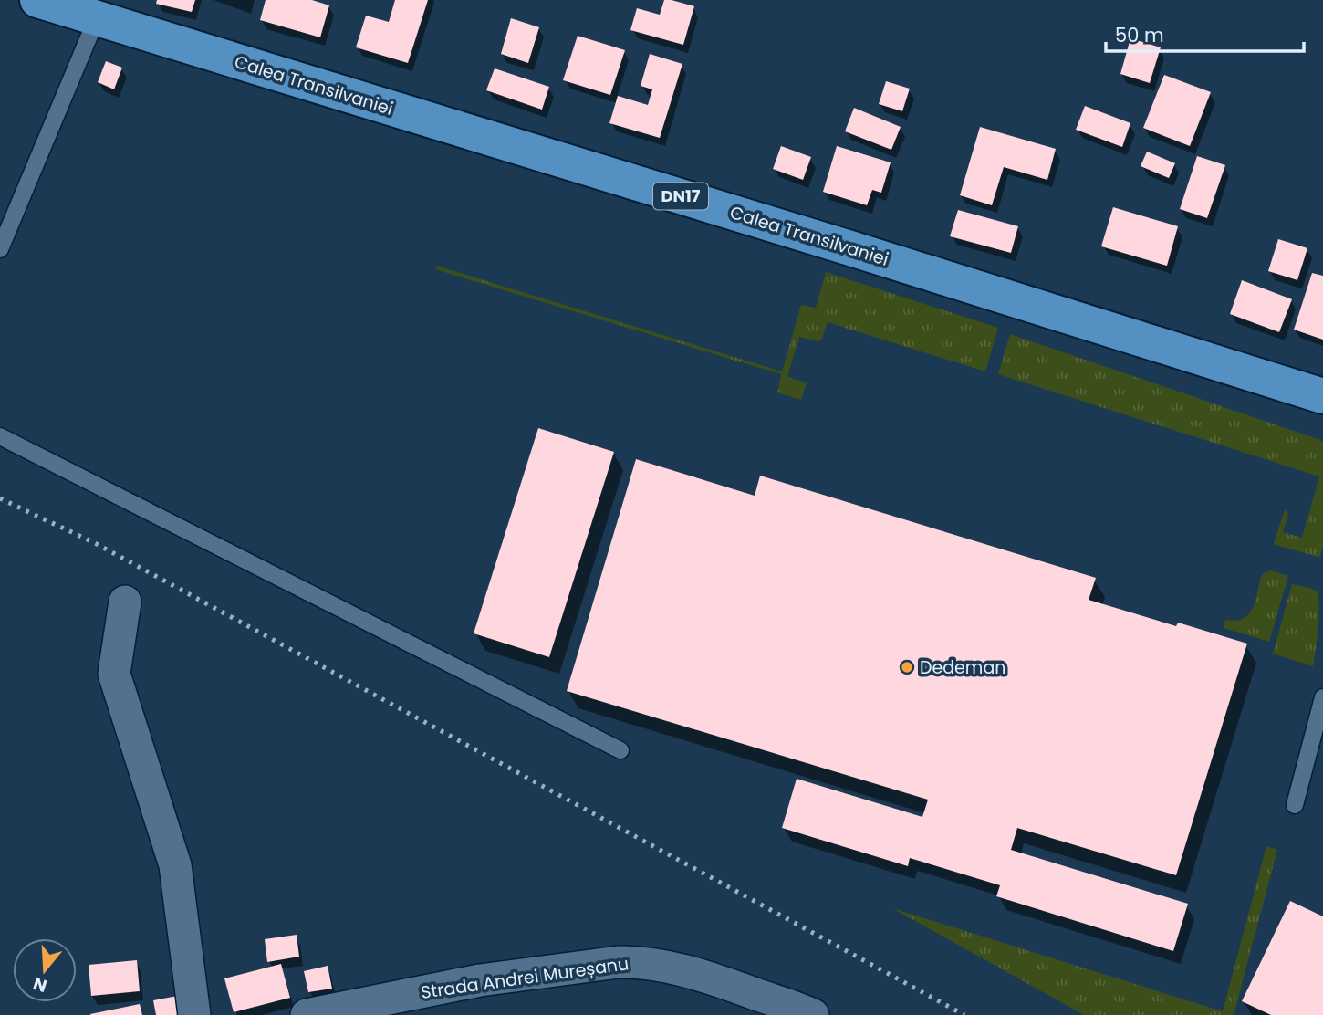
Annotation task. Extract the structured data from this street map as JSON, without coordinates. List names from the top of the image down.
{
  "streets": {
    "highway": ["Calea Transilvaniei", "DN17"],
    "street": ["Strada Andrei Mureșanu"]
  },
  "places": ["Dedeman"],
  "scale_bar": "50 m",
  "north": "bottom"
}
